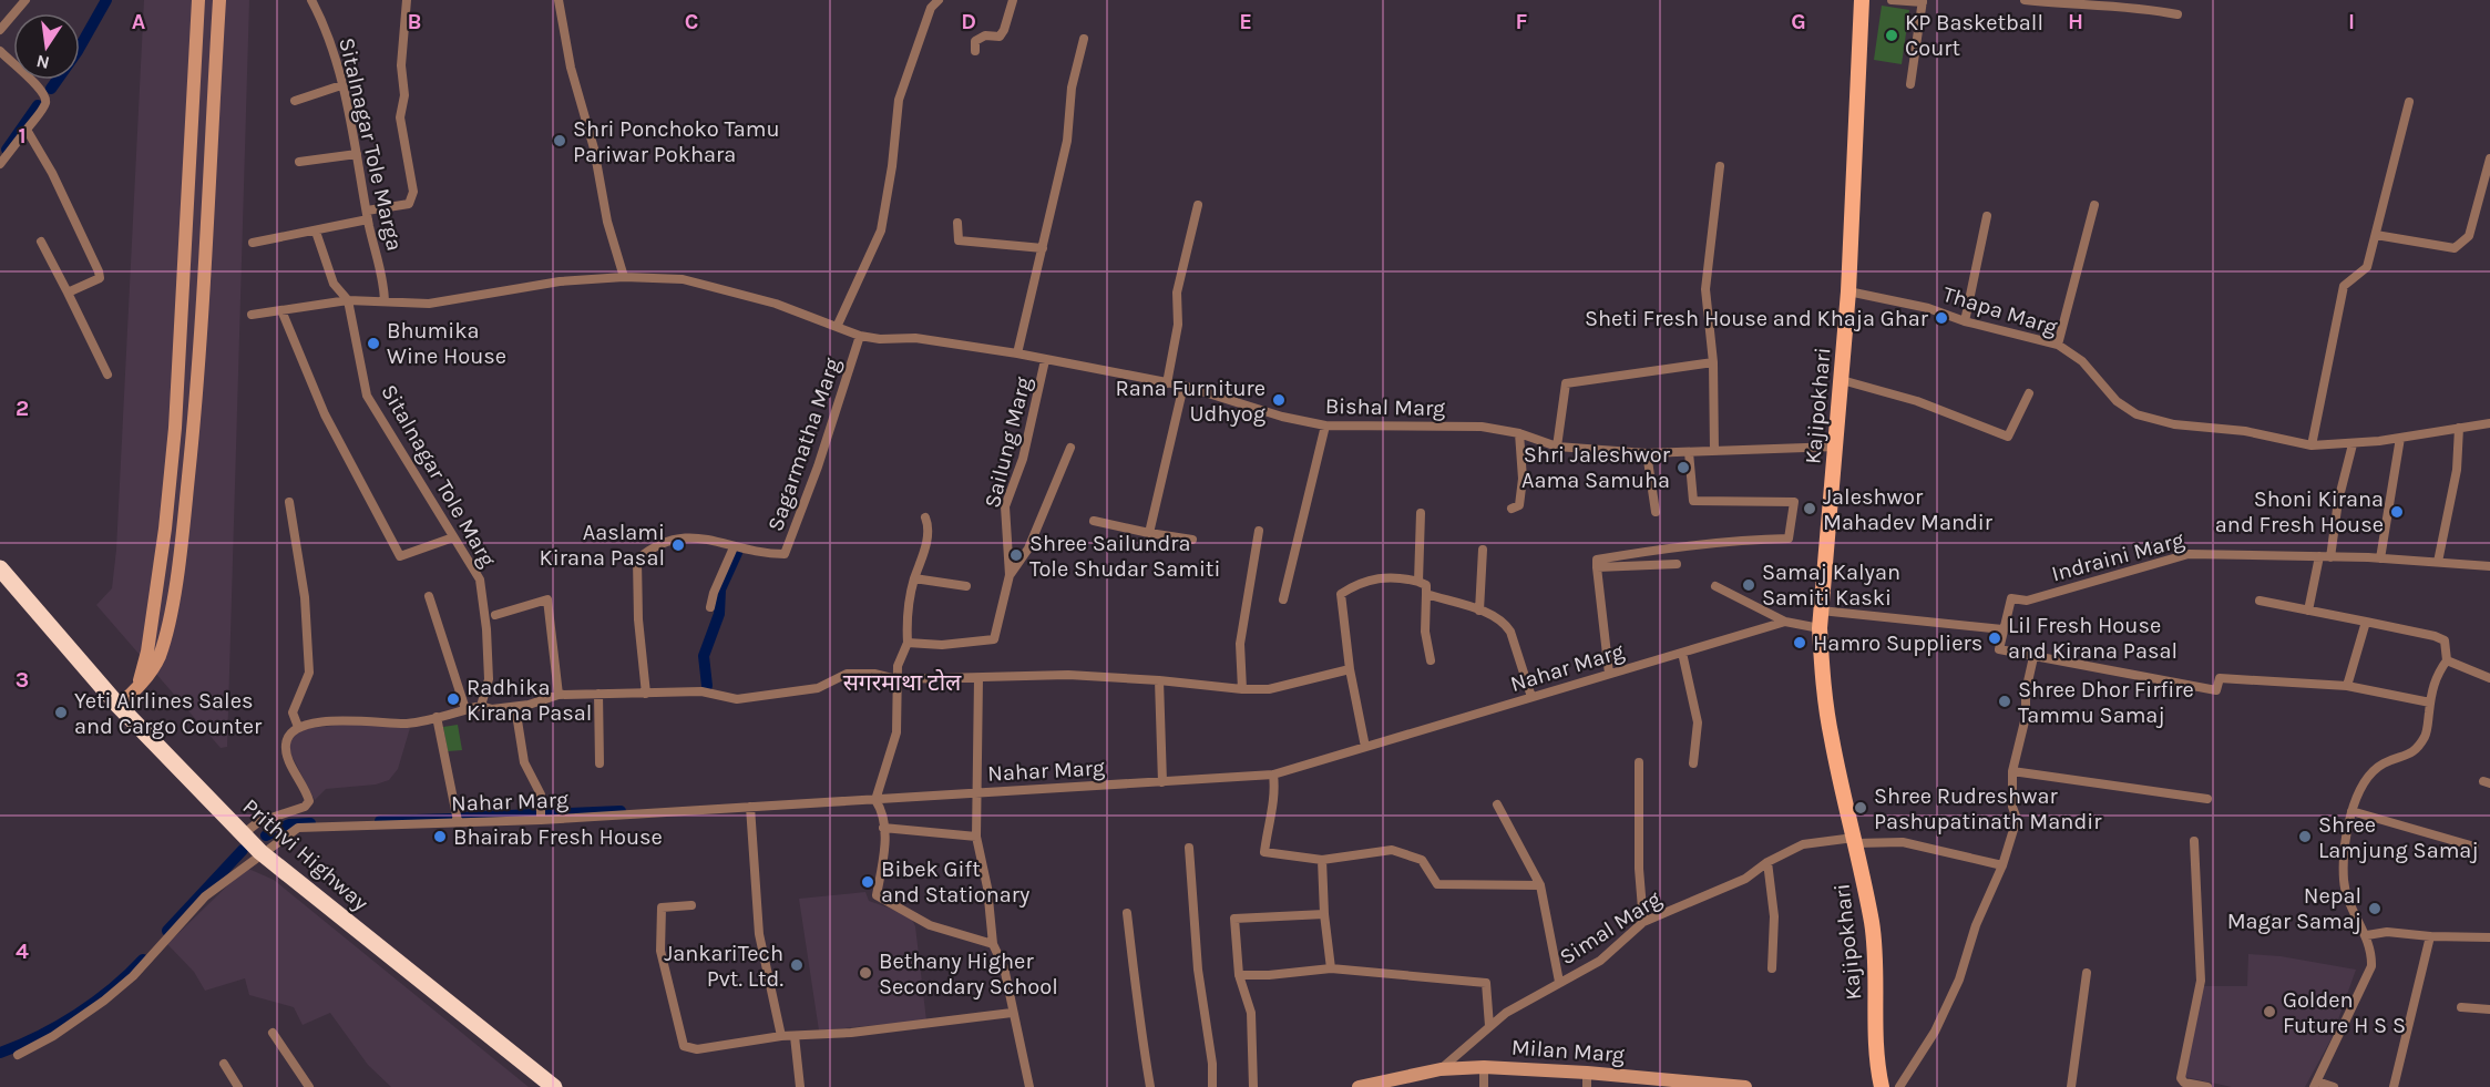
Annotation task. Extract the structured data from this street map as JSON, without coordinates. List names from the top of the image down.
{
  "streets": {
    "highway": ["Prithvi Highway"],
    "main road": ["Kajipokhari"],
    "street": [
      "Sitalnagar Tole Marga",
      "Thapa Marg",
      "Bishal Marg",
      "Sailung Marg",
      "Sagarmatha Marg",
      "Sitalnagar Tole Marg",
      "Indraini Marg",
      "Nahar Marg",
      "Simal Marg",
      "Milan Marg"
    ]
  },
  "crossings": [
    ["Thapa Marg", "Kajipokhari"],
    ["Kajipokhari", "Bishal Marg"],
    ["Kajipokhari", "Nahar Marg"],
    ["Kajipokhari", "Simal Marg"],
    ["Bishal Marg", "Sailung Marg"],
    ["Bishal Marg", "Sagarmatha Marg"],
    ["Simal Marg", "Milan Marg"]
  ],
  "districts": ["सगरमाथा टोल"],
  "places": [
    "KP Basketball Court",
    "Shri Ponchoko Tamu Pariwar Pokhara",
    "Sheti Fresh House and Khaja Ghar",
    "Bhumika Wine House",
    "Rana Furniture Udhyog",
    "Shri Jaleshwor Aama Samuha",
    "Jaleshwor Mahadev Mandir",
    "Shoni Kirana and Fresh House",
    "Aaslami Kirana Pasal",
    "Shree Sailundra Tole Shudar Samiti",
    "Samaj Kalyan Samiti Kaski",
    "Lil Fresh House and Kirana Pasal",
    "Hamro Suppliers",
    "Radhika Kirana Pasal",
    "Shree Dhor Firfire Tammu Samaj",
    "Yeti Airlines Sales and Cargo Counter",
    "Shree Rudreshwar Pashupatinath Mandir",
    "Bhairab Fresh House",
    "Shree Lamjung Samaj",
    "Bibek Gift and Stationary",
    "Nepal Magar Samaj",
    "JankariTech Pvt. Ltd.",
    "Bethany Higher Secondary School",
    "Golden Future H S S"
  ],
  "north": "bottom",
  "grid": {
    "columns": [
      "A",
      "B",
      "C",
      "D",
      "E",
      "F",
      "G",
      "H",
      "I"
    ],
    "rows": [
      "1",
      "2",
      "3",
      "4"
    ]
  }
}
